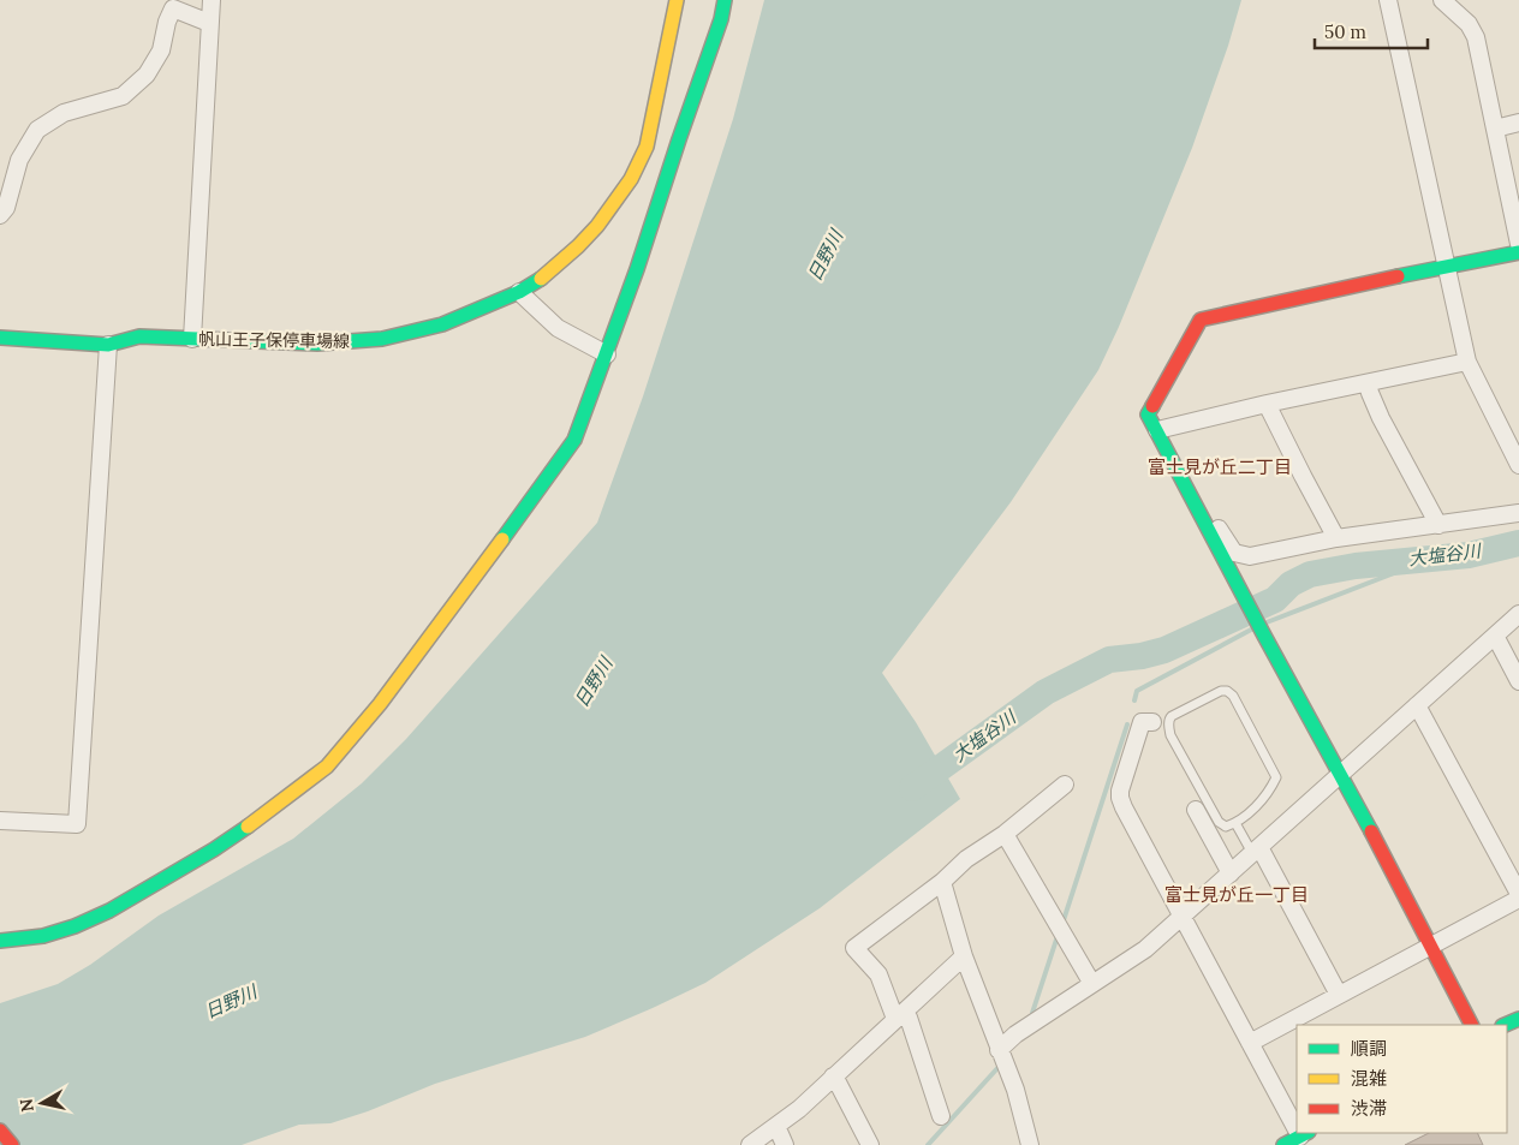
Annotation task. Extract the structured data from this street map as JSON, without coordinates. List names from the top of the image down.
{
  "streets": {
    "main road": ["帆山王子保停車場線"]
  },
  "districts": ["富士見が丘二丁目", "富士見が丘一丁目"],
  "water": ["日野川", "大塩谷川"],
  "legend": ["順調", "混雑", "渋滞"],
  "scale_bar": "50 m",
  "north": "left"
}
